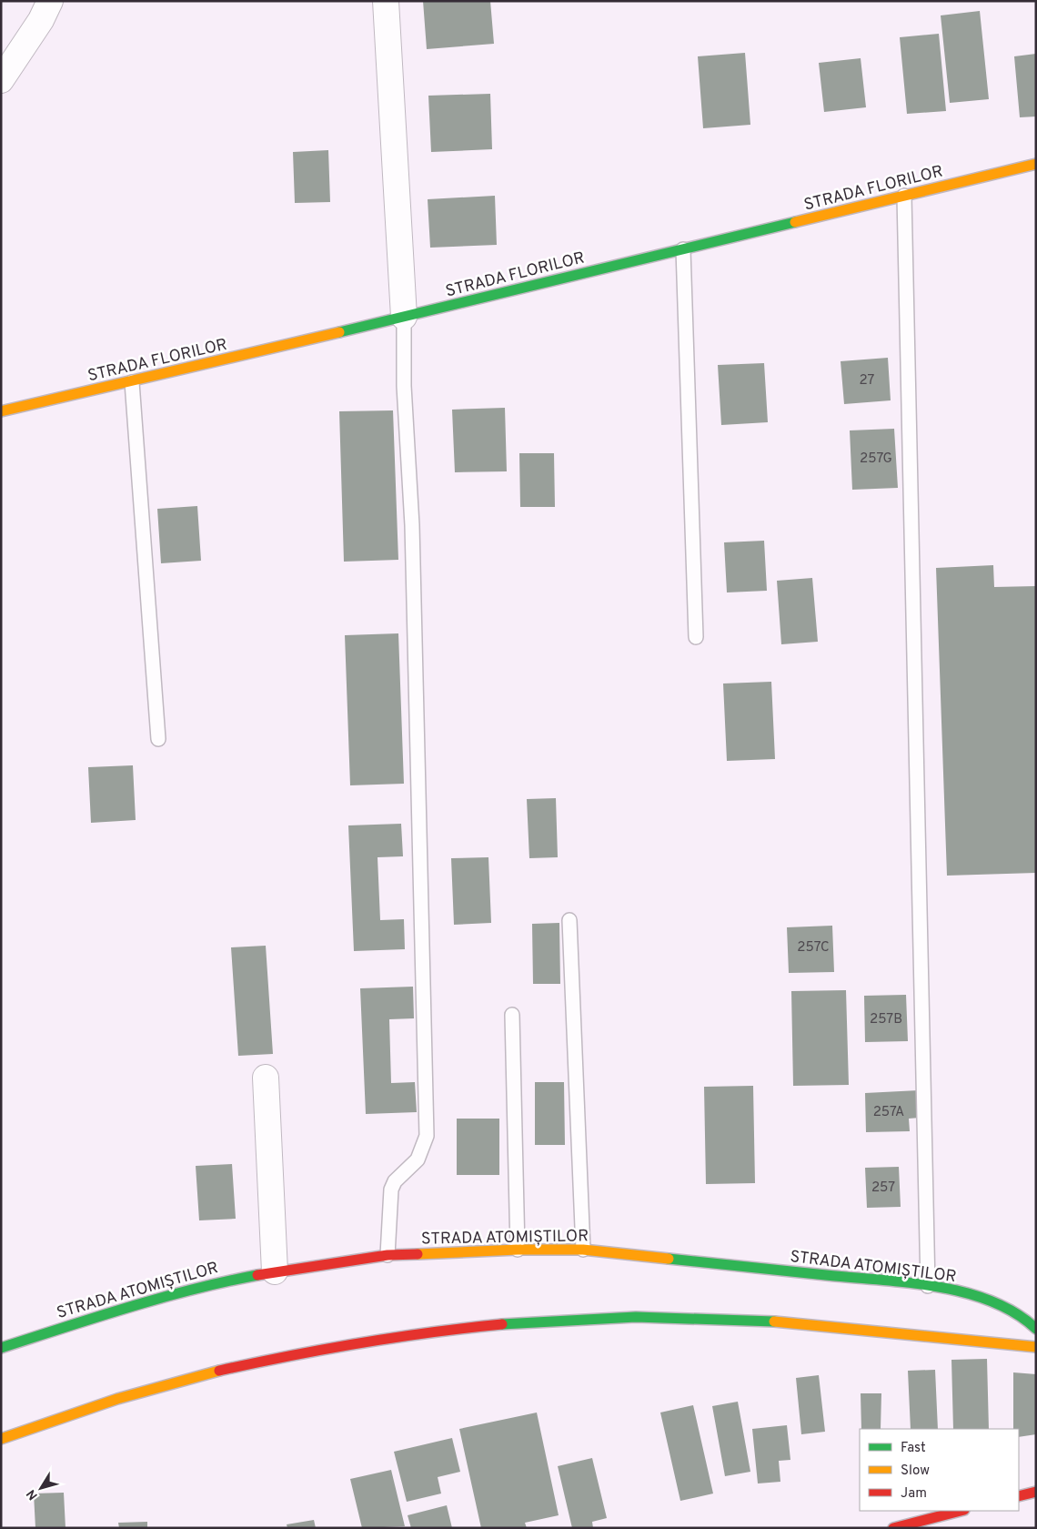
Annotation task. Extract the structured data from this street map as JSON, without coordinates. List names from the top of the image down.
{
  "streets": {
    "street": ["STRADA FLORILOR", "STRADA ATOMIȘTILOR"]
  },
  "house_numbers": [
    "27",
    "257G",
    "257C",
    "257B",
    "257A",
    "257"
  ],
  "legend": ["Fast", "Slow", "Jam"],
  "north": "bottom left"
}
